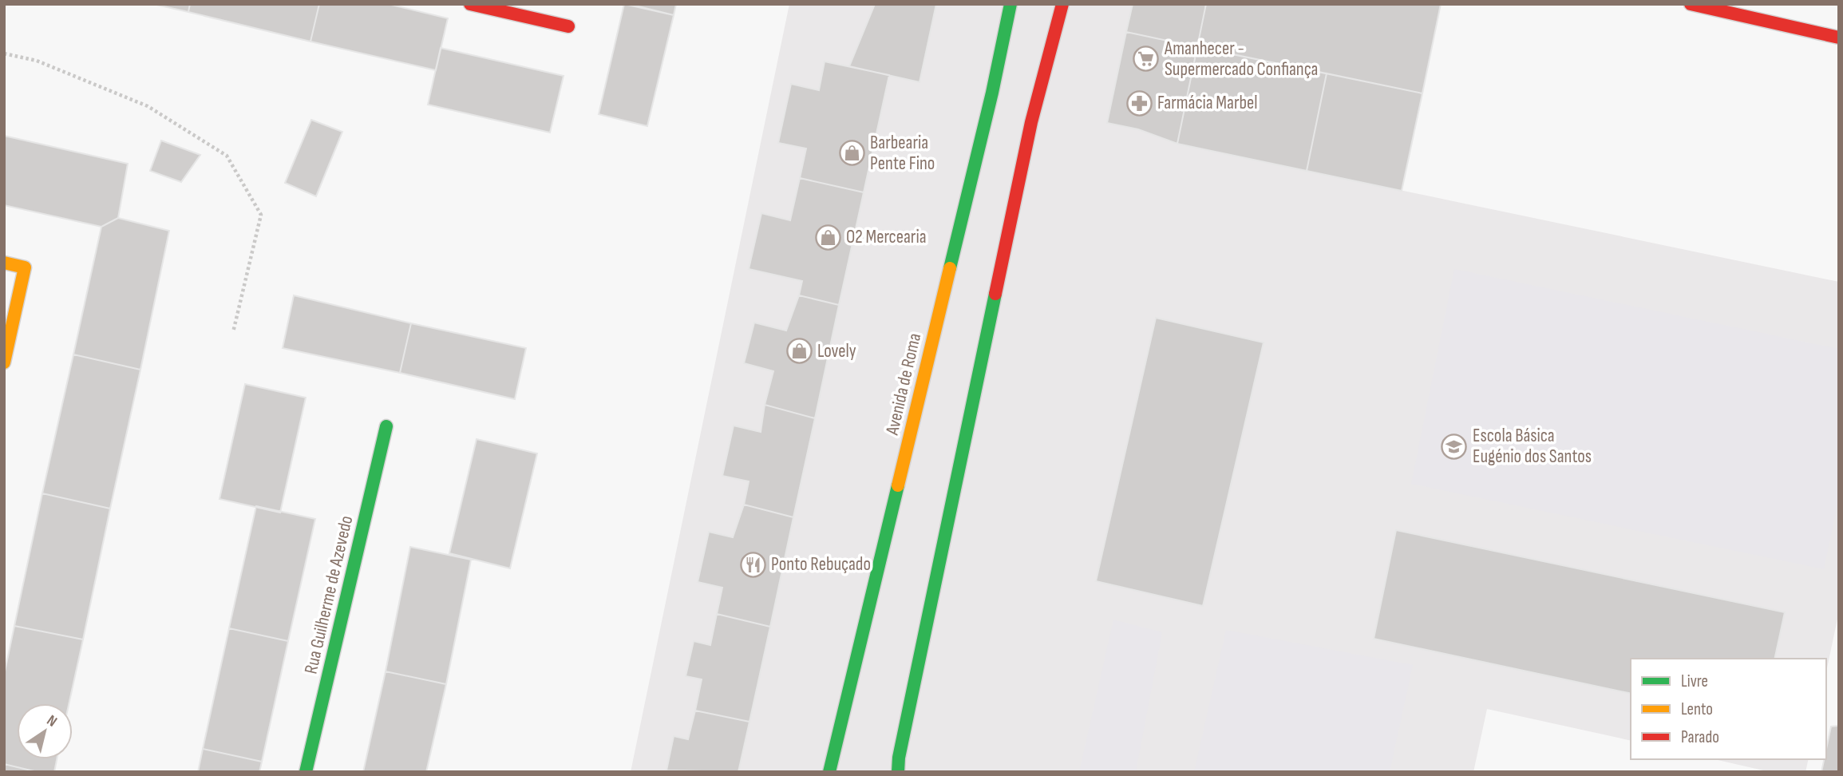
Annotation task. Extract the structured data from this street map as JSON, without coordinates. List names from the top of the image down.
{
  "streets": {
    "main road": ["Avenida de Roma", "Rua Guilherme de Azevedo"]
  },
  "places": {
    "supermarket": ["Amanhecer - Supermercado Confiança"],
    "pharmacy": ["Farmácia Marbel"],
    "shop": ["Barbearia Pente Fino", "O2 Mercearia", "Lovely"],
    "school or university": ["Escola Básica Eugénio dos Santos"],
    "restaurant": ["Ponto Rebuçado"]
  },
  "legend": ["Livre", "Lento", "Parado"],
  "north": "top right"
}
